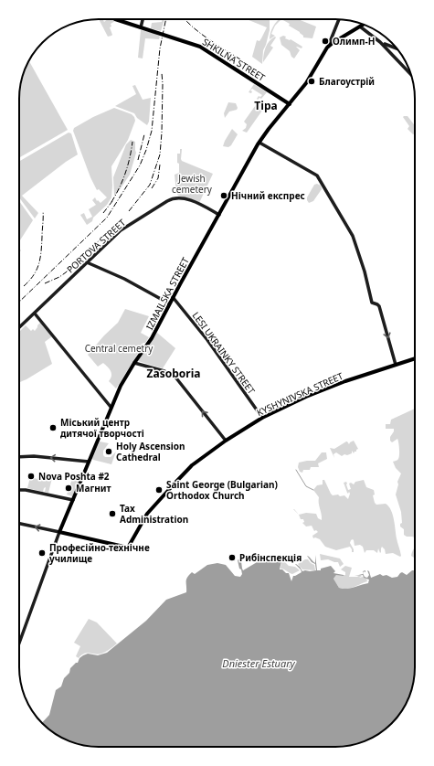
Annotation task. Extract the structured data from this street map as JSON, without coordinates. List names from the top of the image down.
{
  "streets": {
    "main road": ["SHKILNA STREET", "IZMAILSKA STREET", "KYSHYNIVSKA STREET"],
    "street": ["PORTOVA STREET", "LESI UKRAINKY STREET"]
  },
  "crossings": [
    ["SHKILNA STREET", "IZMAILSKA STREET"],
    ["PORTOVA STREET", "IZMAILSKA STREET"],
    ["IZMAILSKA STREET", "LESI UKRAINKY STREET"],
    ["IZMAILSKA STREET", "KYSHYNIVSKA STREET"],
    ["LESI UKRAINKY STREET", "KYSHYNIVSKA STREET"]
  ],
  "districts": ["Тіра", "Zasoboria"],
  "water": ["Dniester Estuary"],
  "parks": ["Jewish cemetery", "Central cemetry"],
  "places": [
    "Олимп-Н",
    "Благоустрій",
    "Нічний експрес",
    "Міський центр дитячої творчості",
    "Holy Ascension Cathedral",
    "Nova Poshta #2",
    "Магнит",
    "Saint George (Bulgarian) Orthodox Church",
    "Tax Administration",
    "Професійно-технічне училище",
    "Рибінспекція"
  ]
}
